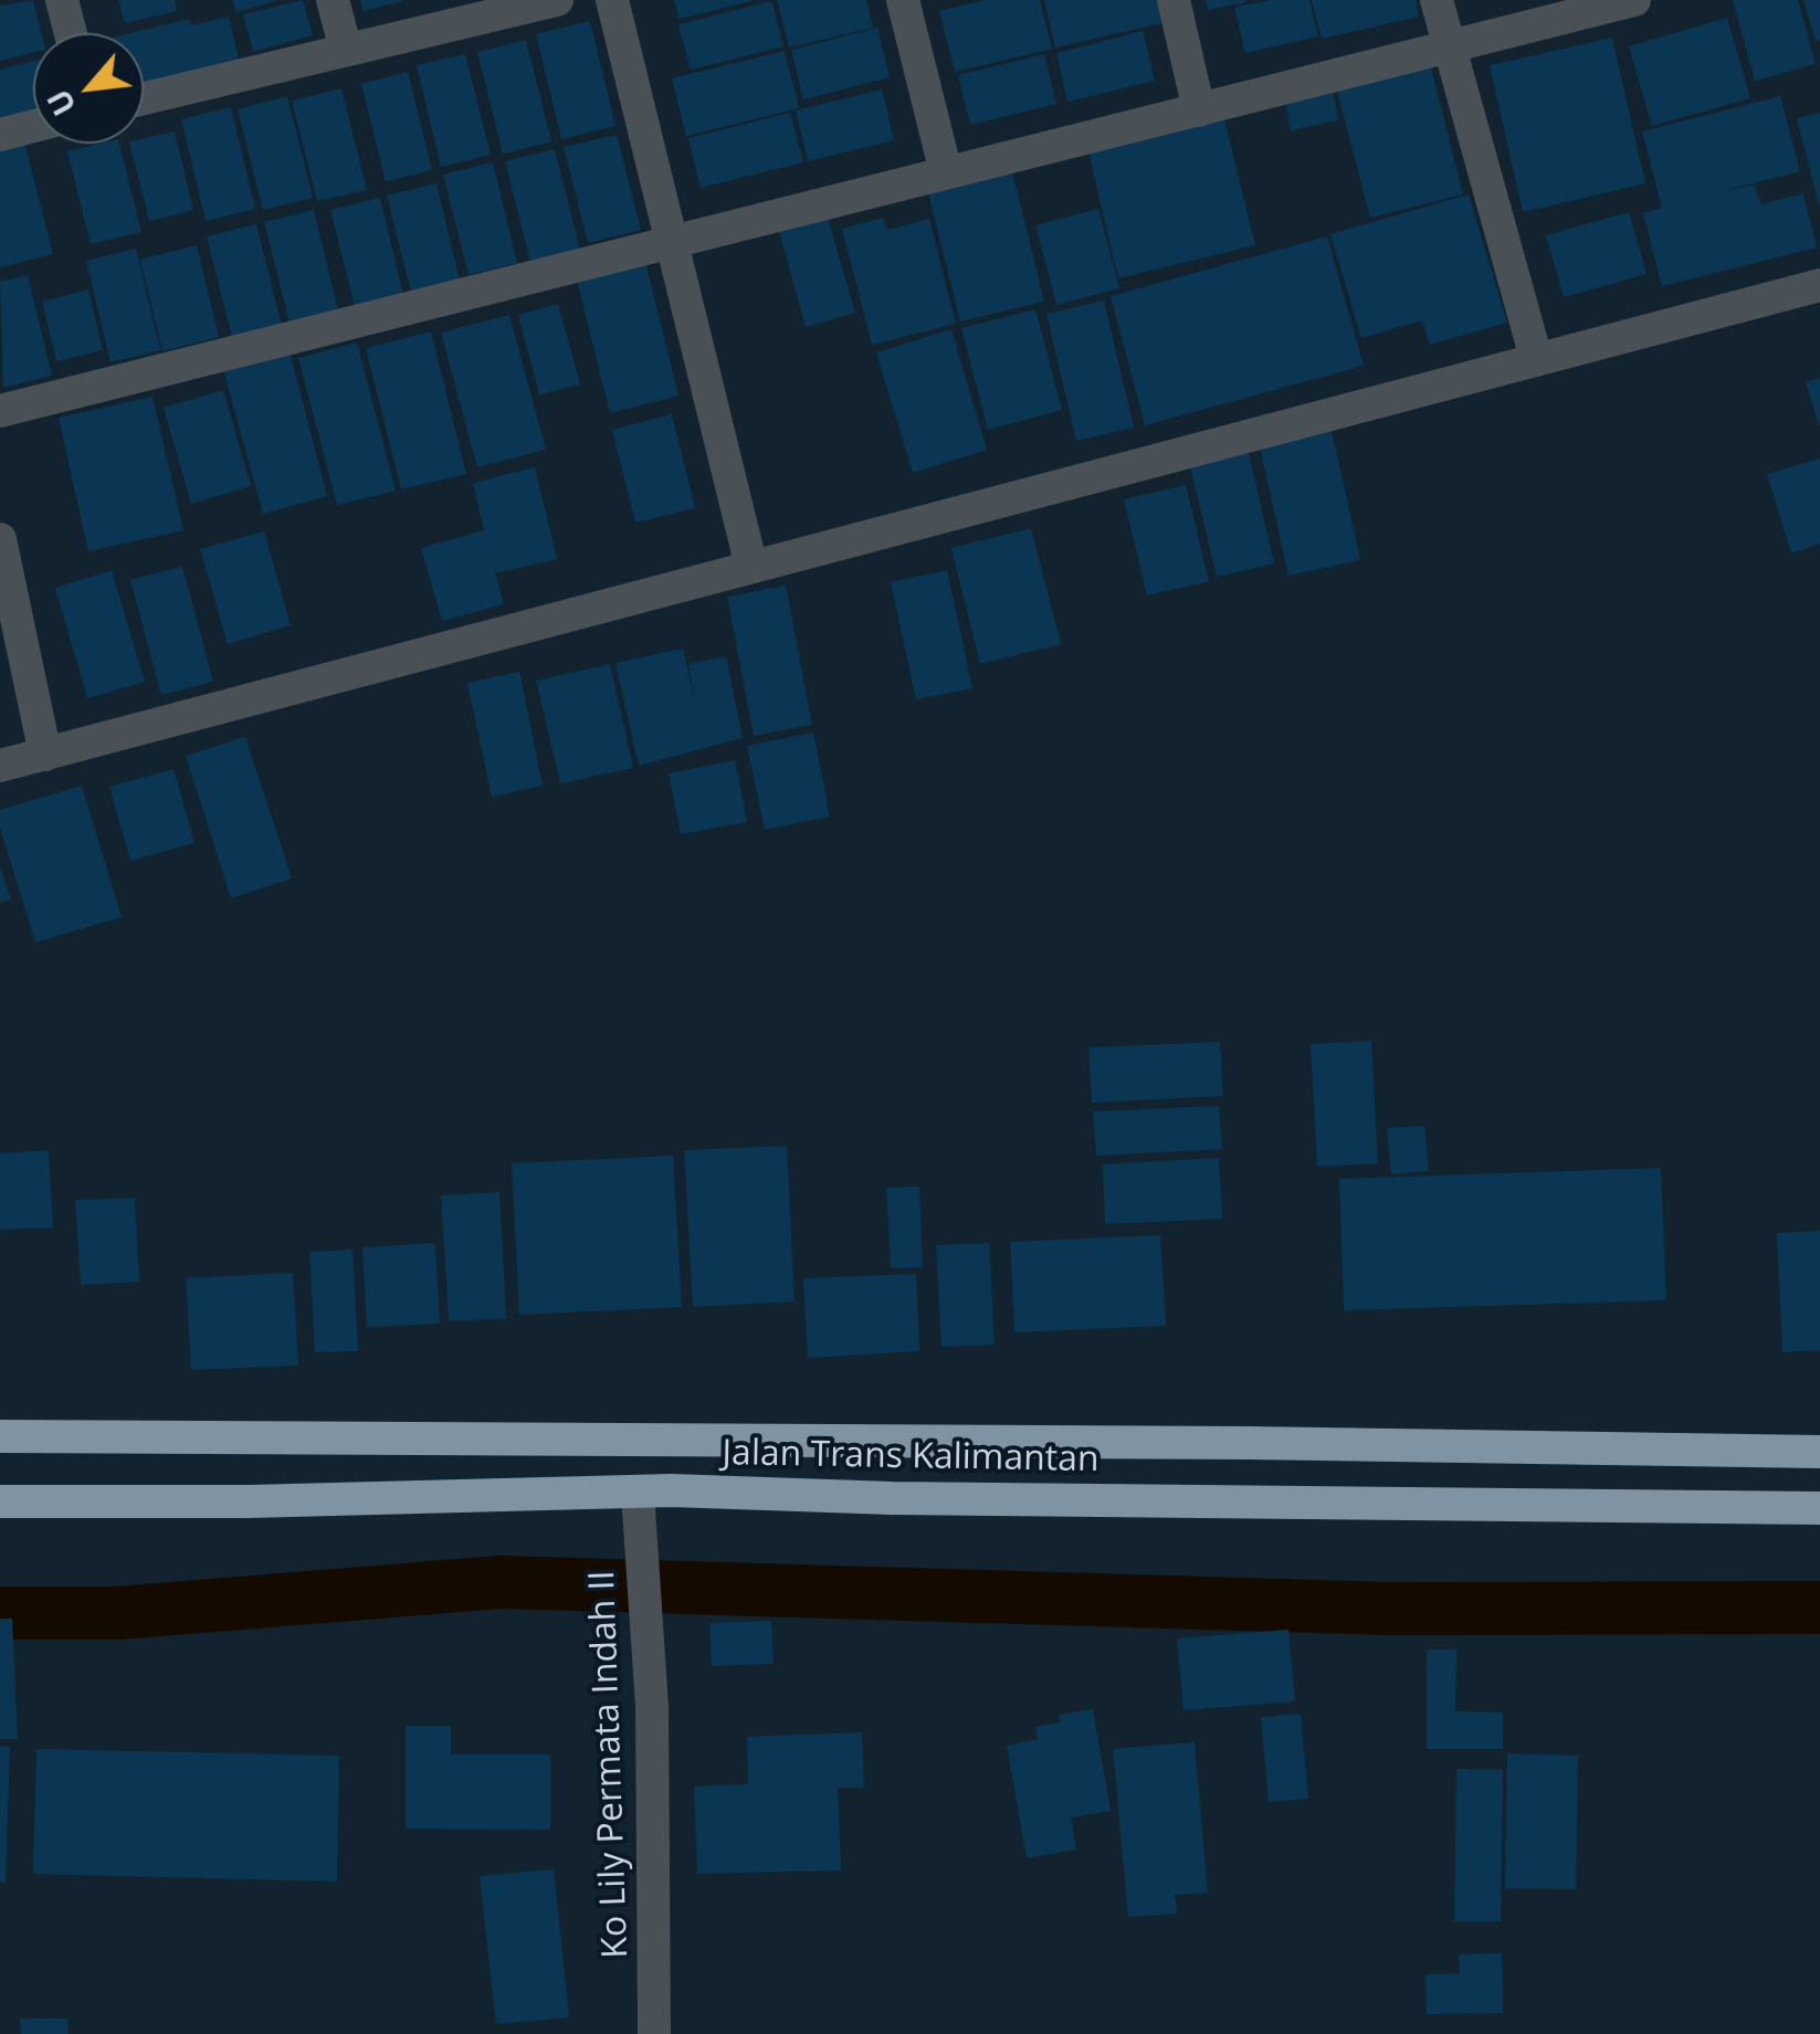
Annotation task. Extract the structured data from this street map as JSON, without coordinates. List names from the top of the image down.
{
  "streets": {
    "highway": ["Jalan Trans Kalimantan"],
    "street": ["Ko Lily Permata Indah II"]
  },
  "crossings": [
    ["Jalan Trans Kalimantan", "Ko Lily Permata Indah II"]
  ],
  "north": "bottom left"
}
